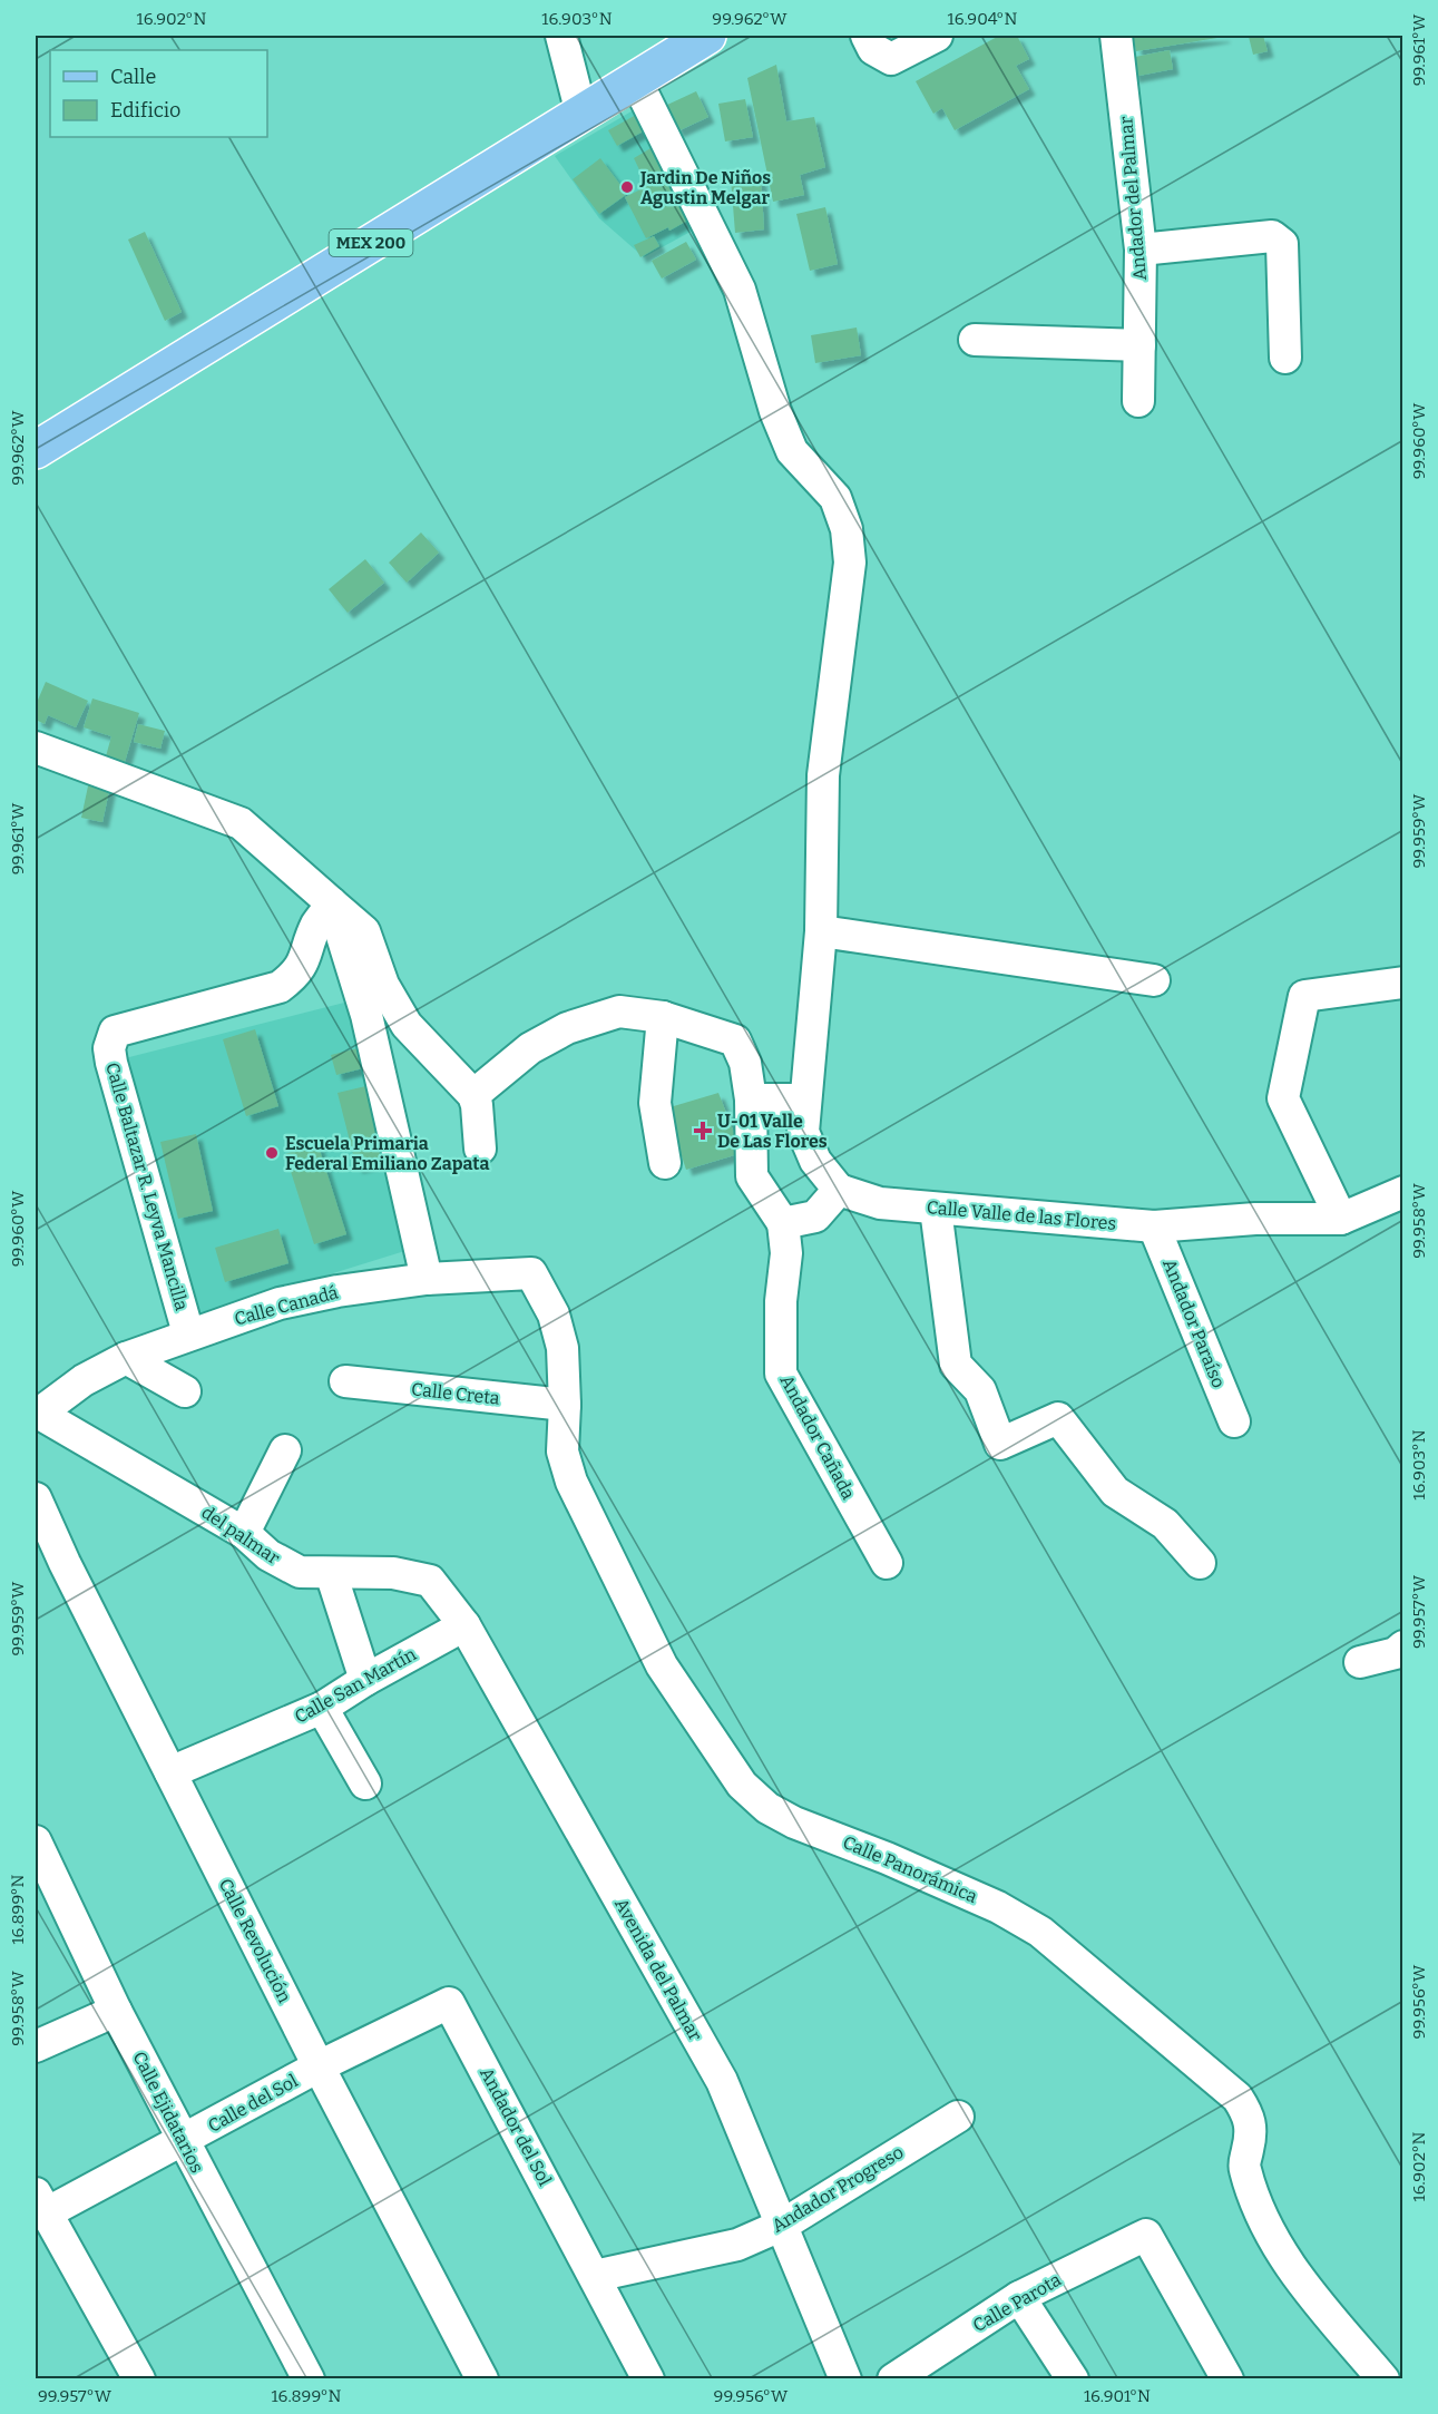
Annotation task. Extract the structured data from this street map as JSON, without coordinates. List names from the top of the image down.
{
  "streets": {
    "main road": ["MEX 200"],
    "street": [
      "Andador del Palmar",
      "Calle Baltazar R. Leyva Mancilla",
      "Calle Valle de las Flores",
      "Calle Canadá",
      "Andador Paraíso",
      "Calle Creta",
      "Andador Cañada",
      "del palmar",
      "Calle San Martín",
      "Calle Panorámica",
      "Calle Revolución",
      "Avenida del Palmar",
      "Calle del Sol",
      "Calle Ejidatarios",
      "Andador del Sol",
      "Andador Progreso",
      "Calle Parota"
    ]
  },
  "crossings": [
    ["Calle Baltazar R. Leyva Mancilla", "Calle Canadá"],
    ["Calle Valle de las Flores", "Andador Paraíso"],
    ["Calle Canadá", "del palmar"],
    ["Calle Canadá", "Calle Panorámica"],
    ["Calle Creta", "Calle Panorámica"],
    ["del palmar", "Avenida del Palmar"],
    ["Calle San Martín", "Calle Revolución"],
    ["Calle San Martín", "Avenida del Palmar"],
    ["Calle Revolución", "Calle del Sol"],
    ["Calle Revolución", "Andador del Sol"],
    ["Avenida del Palmar", "Andador Progreso"],
    ["Calle del Sol", "Calle Ejidatarios"],
    ["Calle del Sol", "Andador del Sol"],
    ["Andador del Sol", "Andador Progreso"]
  ],
  "places": {
    "other": ["Jardin De Niños Agustin Melgar", "Escuela Primaria Federal Emiliano Zapata"],
    "health": ["U-01 Valle De Las Flores"]
  },
  "legend": ["Calle", "Edificio"],
  "coordinates": [
    "16.902°N",
    "16.903°N",
    "99.962°W",
    "16.904°N",
    "99.961°W",
    "99.960°W",
    "99.959°W",
    "99.958°W",
    "99.957°W",
    "16.899°N",
    "99.956°W",
    "16.901°N"
  ]
}
